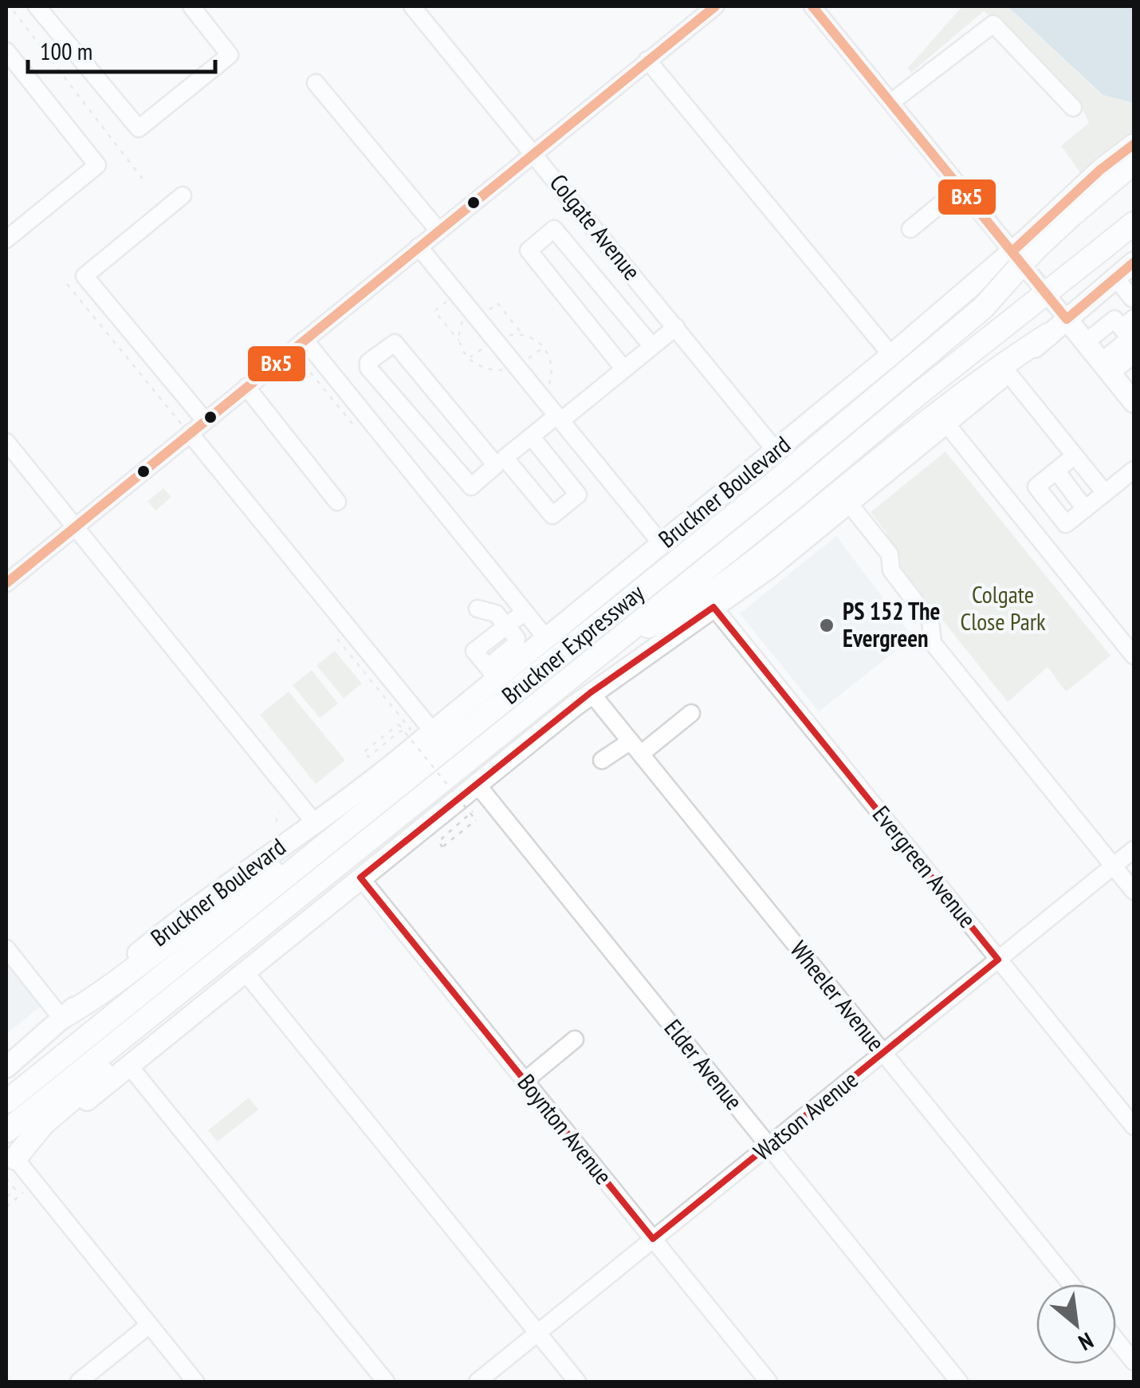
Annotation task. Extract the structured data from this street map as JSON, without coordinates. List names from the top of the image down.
{
  "streets": {
    "highway": ["Bruckner Expressway"],
    "main road": ["Bruckner Boulevard"],
    "street": [
      "Colgate Avenue",
      "Evergreen Avenue",
      "Wheeler Avenue",
      "Elder Avenue",
      "Watson Avenue",
      "Boynton Avenue"
    ]
  },
  "crossings": [
    ["Colgate Avenue", "Bruckner Boulevard"],
    ["Evergreen Avenue", "Watson Avenue"],
    ["Wheeler Avenue", "Watson Avenue"],
    ["Elder Avenue", "Watson Avenue"],
    ["Watson Avenue", "Boynton Avenue"]
  ],
  "parks": ["Colgate Close Park"],
  "places": ["PS 152 The Evergreen"],
  "lines": ["transit line Bx5"],
  "scale_bar": "100 m",
  "north": "bottom right"
}
